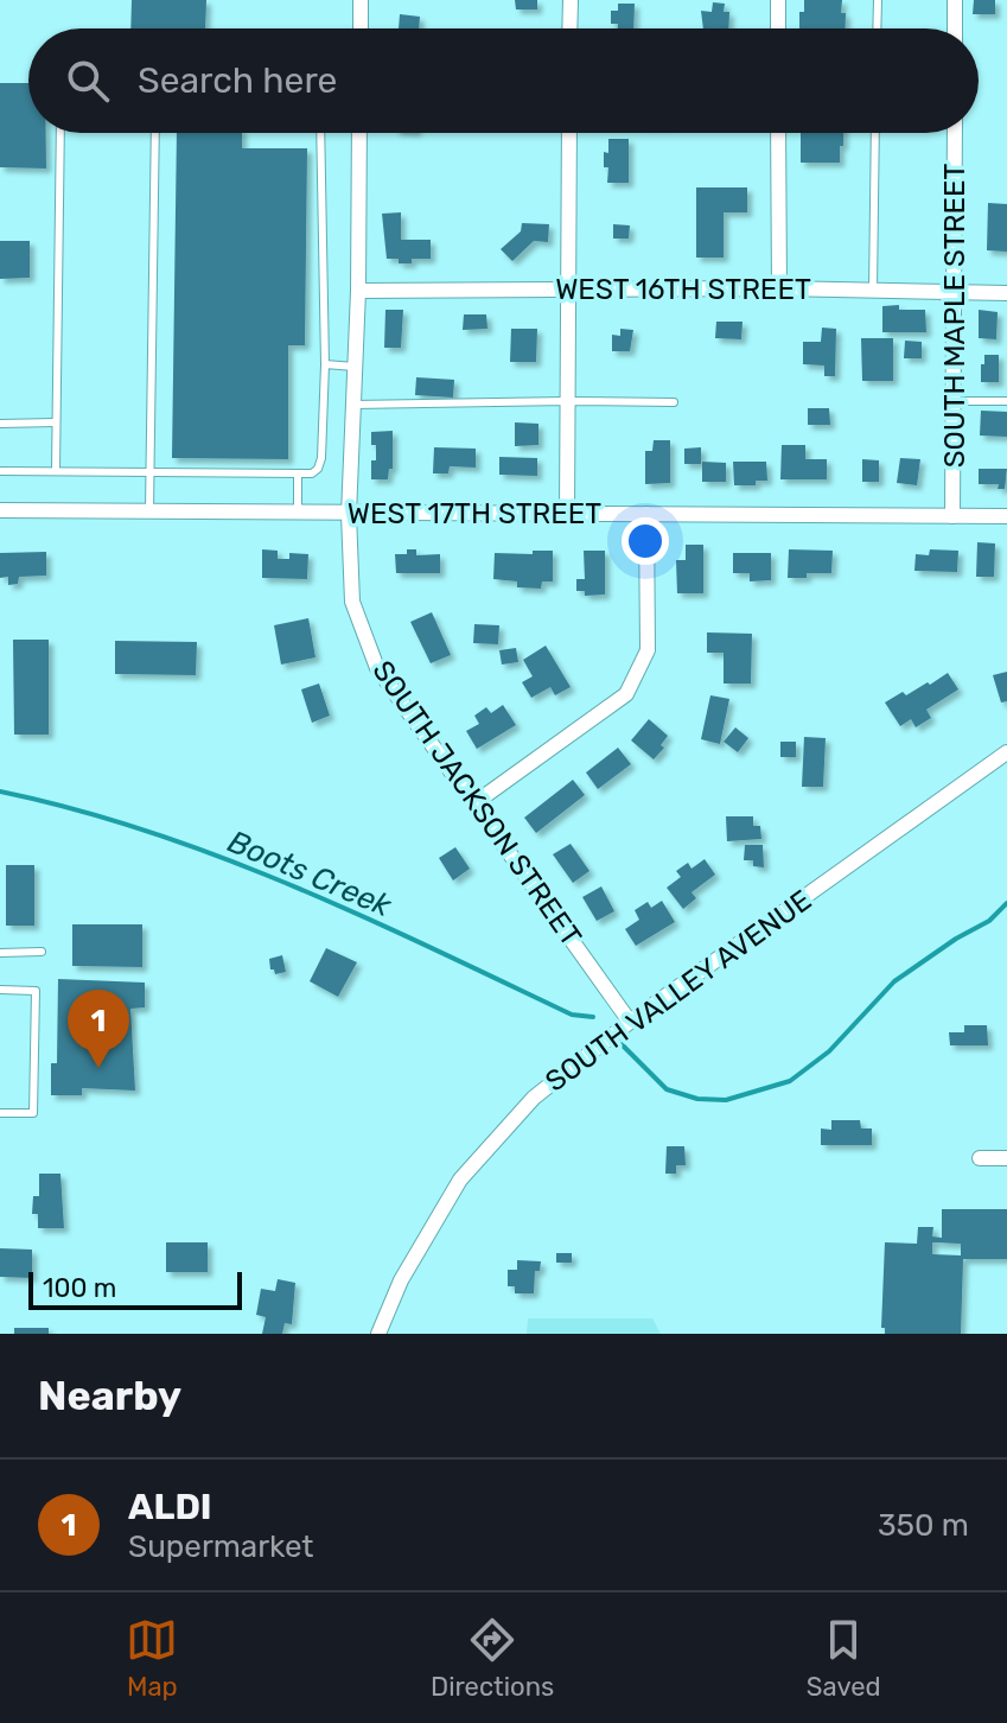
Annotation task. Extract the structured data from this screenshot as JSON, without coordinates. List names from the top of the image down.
{
  "streets": {
    "street": [
      "WEST 16TH STREET",
      "SOUTH MAPLE STREET",
      "WEST 17TH STREET",
      "SOUTH JACKSON STREET",
      "SOUTH VALLEY AVENUE"
    ]
  },
  "crossings": [
    ["WEST 16TH STREET", "SOUTH MAPLE STREET"],
    ["WEST 16TH STREET", "SOUTH JACKSON STREET"],
    ["SOUTH MAPLE STREET", "WEST 17TH STREET"],
    ["WEST 17TH STREET", "SOUTH JACKSON STREET"],
    ["SOUTH JACKSON STREET", "SOUTH VALLEY AVENUE"]
  ],
  "water": ["Boots Creek"],
  "scale_bar": "100 m",
  "page": {
    "search": "Search here",
    "pins": "1",
    "scale": "100 m",
    "heading": "Nearby",
    "list": [
      {
        "mark": "1",
        "name": "ALDI",
        "note": "Supermarket",
        "value": "350 m"
      }
    ],
    "nav": ["Map", "Directions", "Saved"]
  }
}
